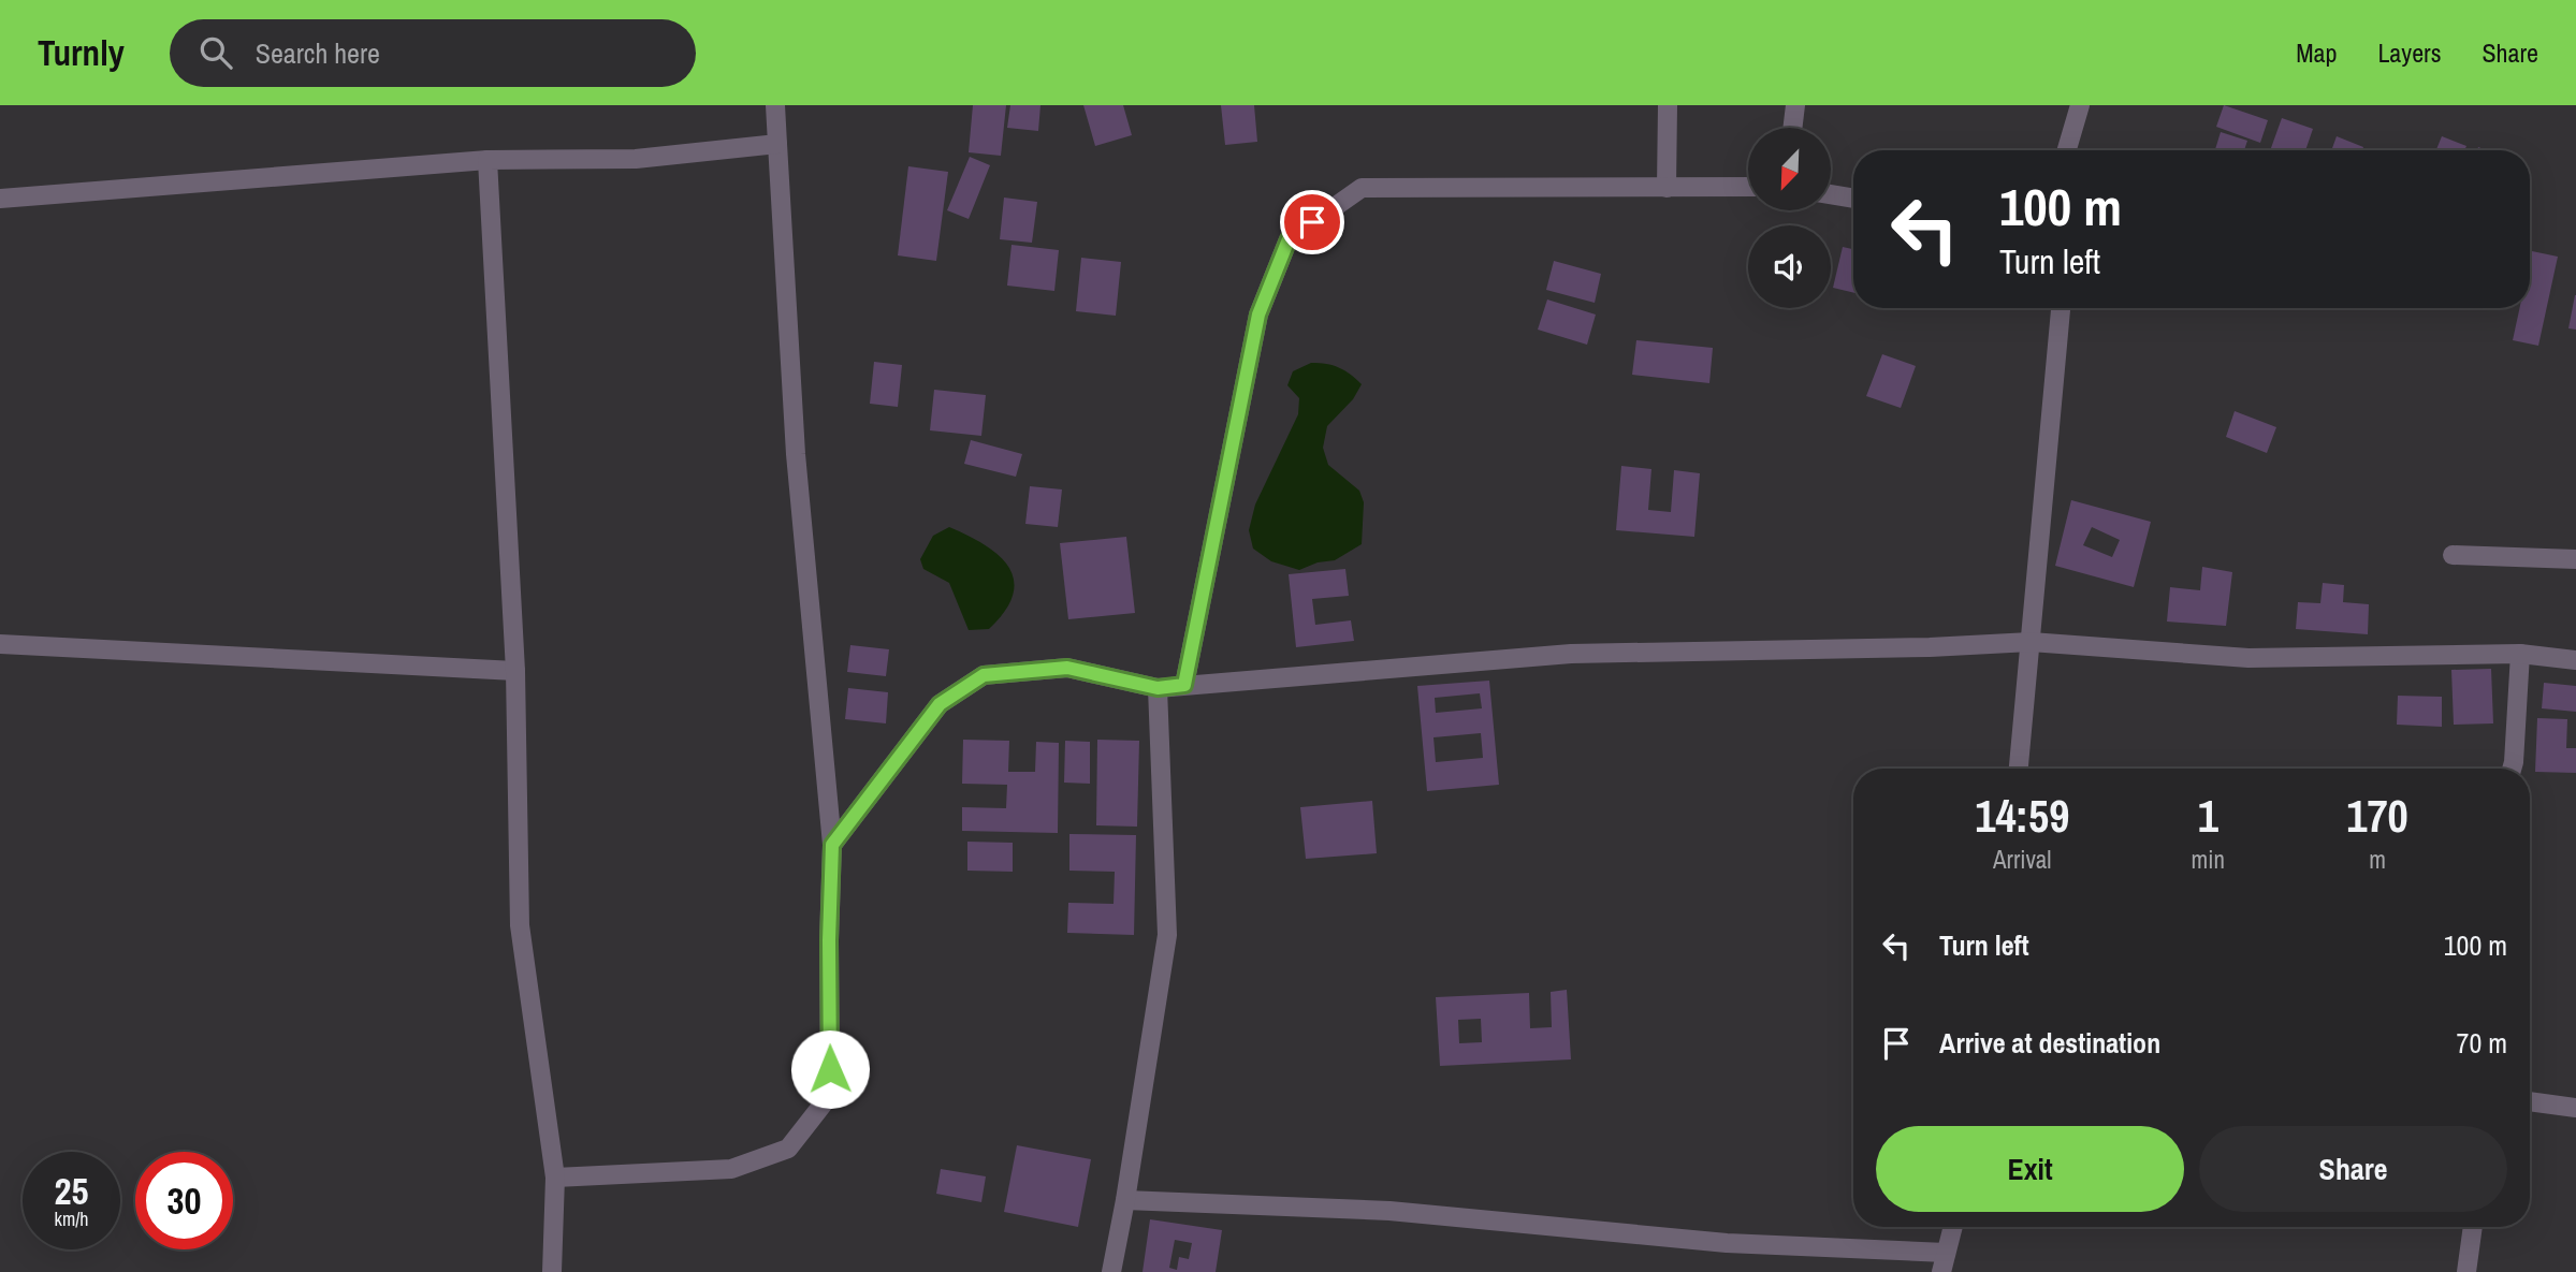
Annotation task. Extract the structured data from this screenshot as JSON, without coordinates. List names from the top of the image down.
{
  "north": "bottom left",
  "page": {
    "header": "Turnly",
    "search": "Search here",
    "nav": ["Map", "Layers", "Share"],
    "turn": ["100 m", "Turn left"],
    "eta": [
      "14:59",
      "Arrival",
      "1",
      "min",
      "170",
      "m"
    ],
    "list": [
      {
        "name": "Turn left",
        "value": "100 m"
      },
      {
        "name": "Arrive at destination",
        "value": "70 m"
      }
    ],
    "buttons": ["Exit", "Share"],
    "speed": "25 km/h",
    "limit": "30"
  }
}
